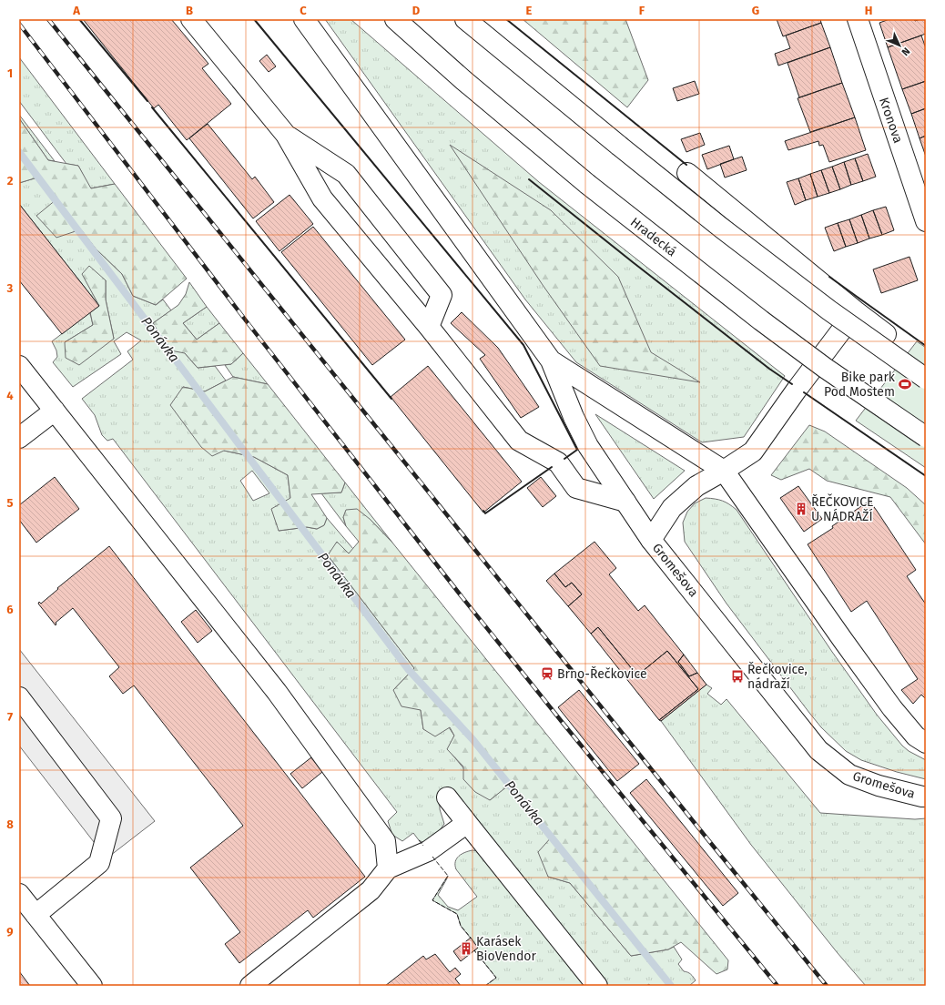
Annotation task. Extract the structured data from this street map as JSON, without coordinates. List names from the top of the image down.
{
  "streets": {
    "main road": ["Kronova", "Hradecká", "Gromešova"]
  },
  "water": ["Ponávka"],
  "places": {
    "sports": ["Bike park Pod Mostem"],
    "building": ["ŘEČKOVICE U NÁDRAŽÍ", "Karásek BioVendor"],
    "station": ["Brno-Řečkovice"],
    "bus stop": ["Řečkovice, nádraží"]
  },
  "north": "bottom right",
  "grid": {
    "columns": [
      "A",
      "B",
      "C",
      "D",
      "E",
      "F",
      "G",
      "H"
    ],
    "rows": [
      "1",
      "2",
      "3",
      "4",
      "5",
      "6",
      "7",
      "8",
      "9"
    ]
  }
}
